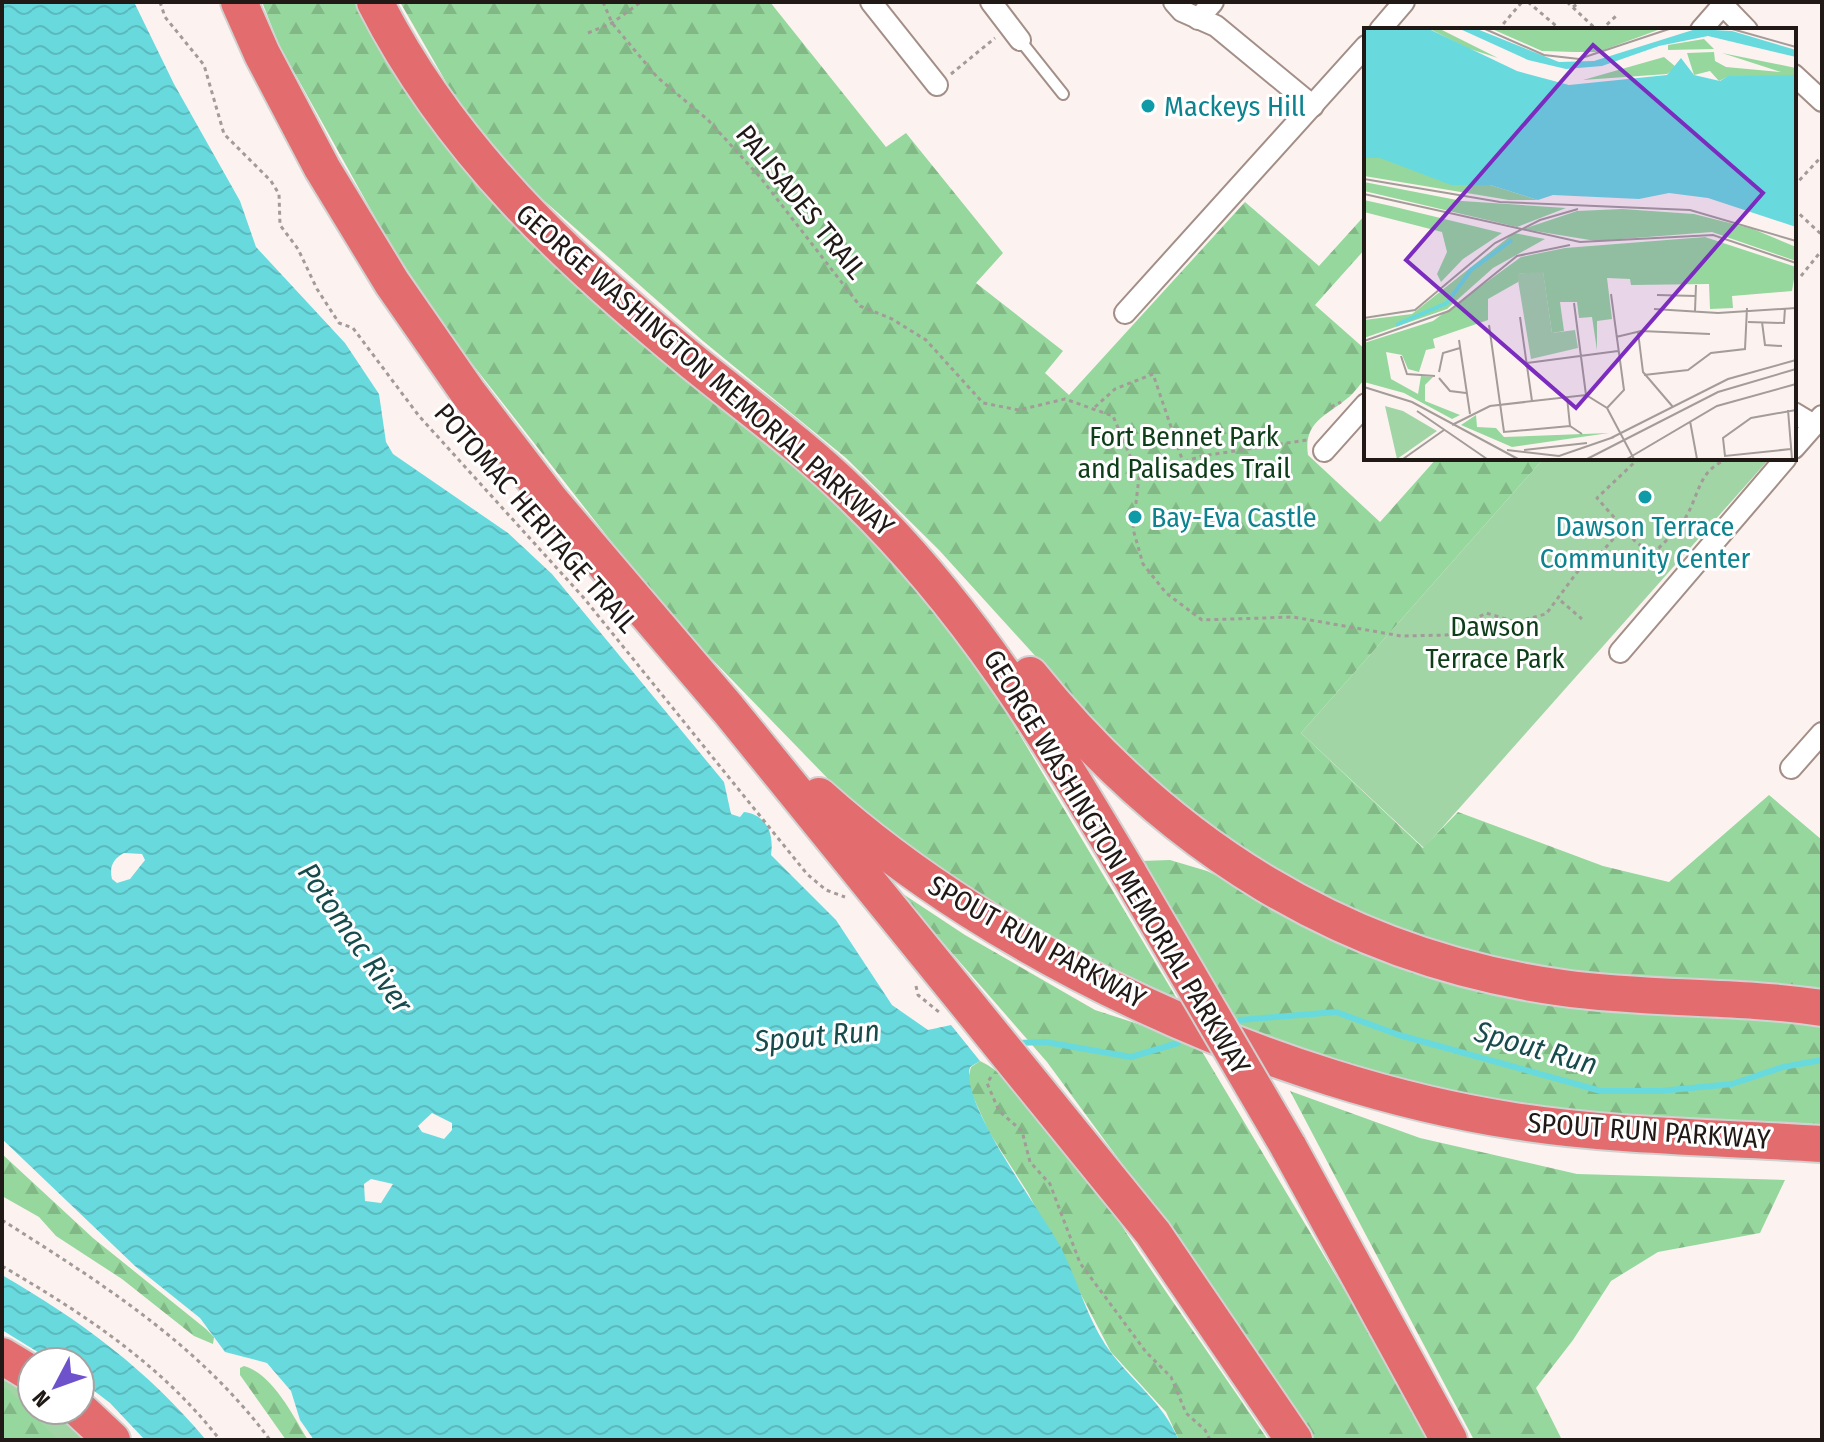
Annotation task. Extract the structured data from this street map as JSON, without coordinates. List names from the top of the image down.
{
  "streets": {
    "highway": ["GEORGE WASHINGTON MEMORIAL PARKWAY", "SPOUT RUN PARKWAY"],
    "path": ["PALISADES TRAIL", "POTOMAC HERITAGE TRAIL"]
  },
  "water": ["Potomac River", "Spout Run"],
  "parks": ["Fort Bennet Park and Palisades Trail", "Dawson Terrace Park"],
  "places": ["Mackeys Hill", "Dawson Terrace Community Center", "Bay-Eva Castle"],
  "north": "bottom left"
}
